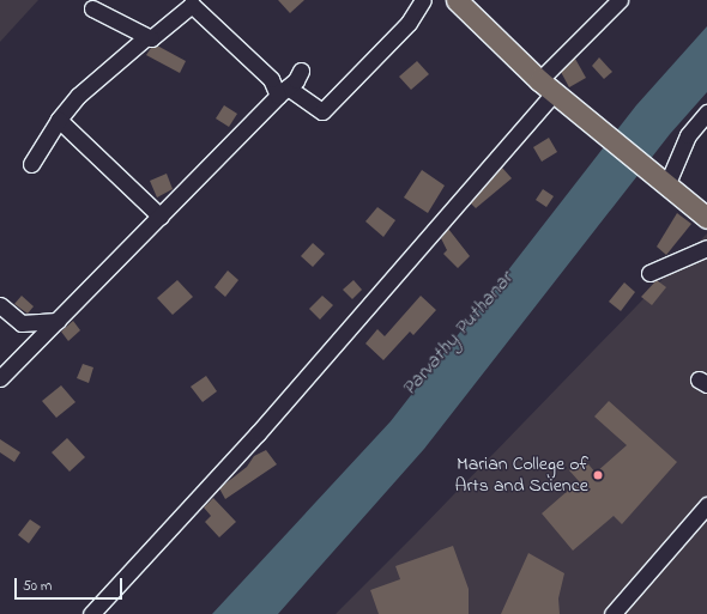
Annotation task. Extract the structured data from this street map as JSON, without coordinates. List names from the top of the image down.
{
  "water": ["Parvathy Puthanar"],
  "places": ["Marian College of Arts and Science"],
  "scale_bar": "50 m"
}
